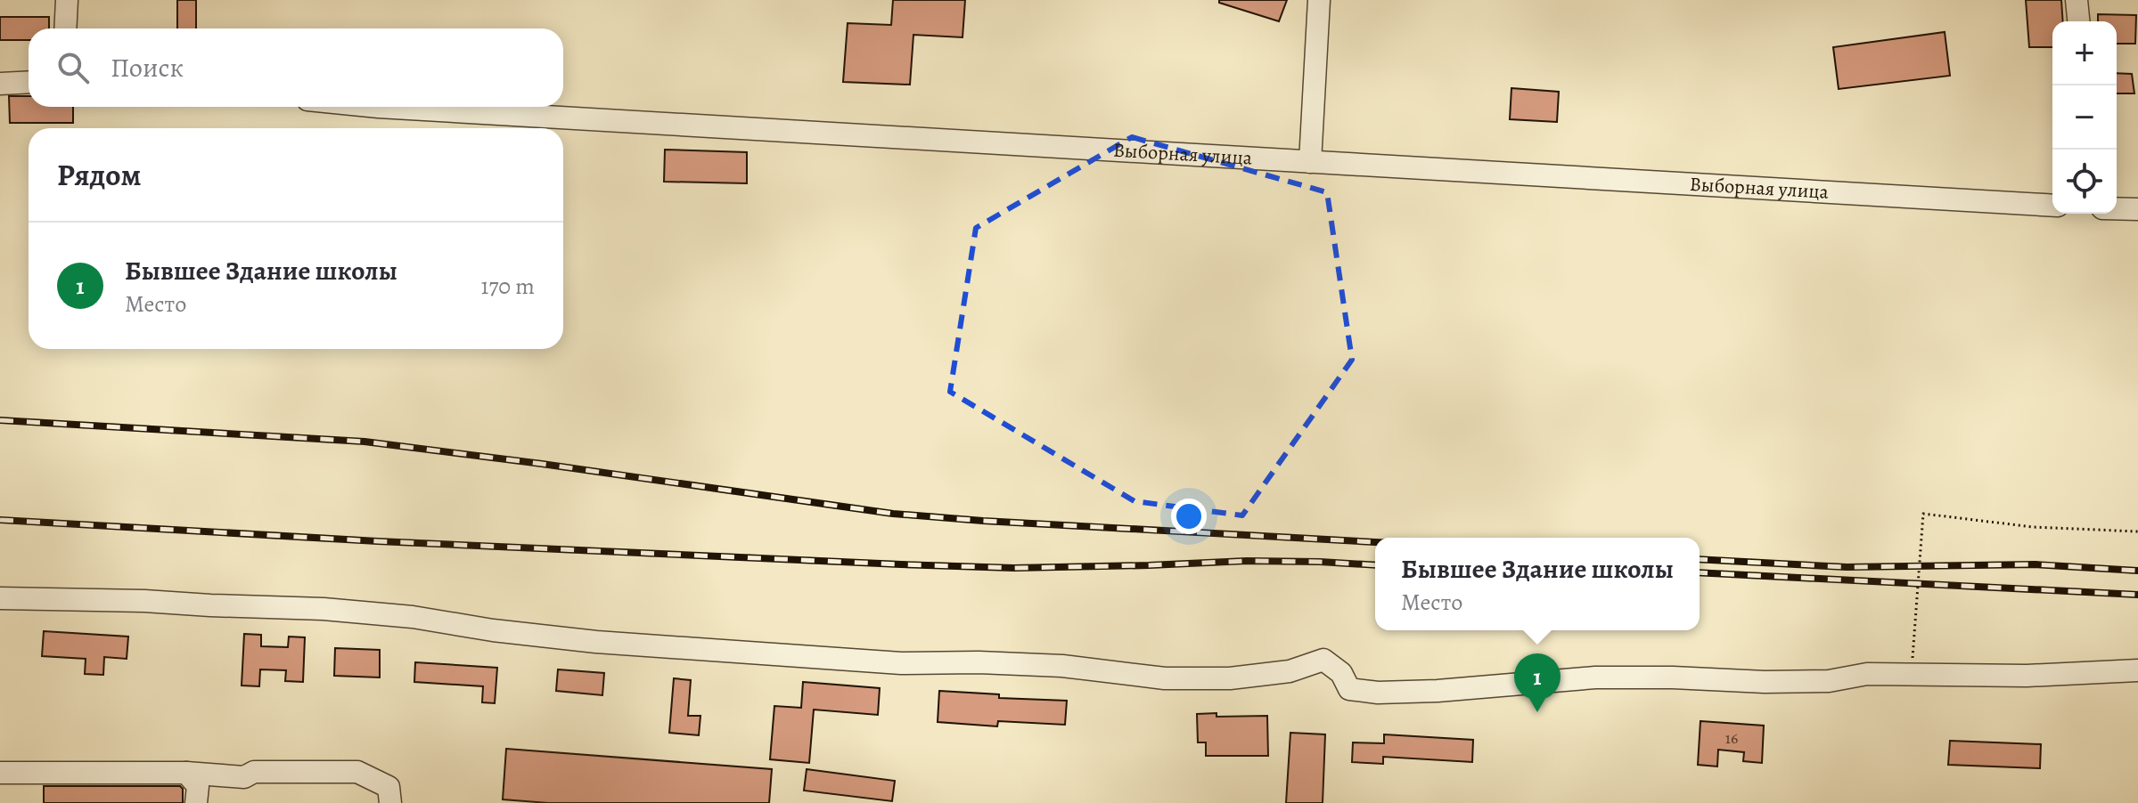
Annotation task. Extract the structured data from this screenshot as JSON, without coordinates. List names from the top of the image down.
{
  "streets": {
    "street": ["Выборная улица"]
  },
  "house_numbers": ["16"],
  "page": {
    "map_buttons": ["+", "−"],
    "search": "Поиск",
    "heading": "Рядом",
    "list": [
      {
        "mark": "1",
        "name": "Бывшее Здание школы",
        "note": "Место",
        "value": "170 m"
      }
    ],
    "popup": ["Бывшее Здание школы", "Место"],
    "pins": "1"
  }
}
